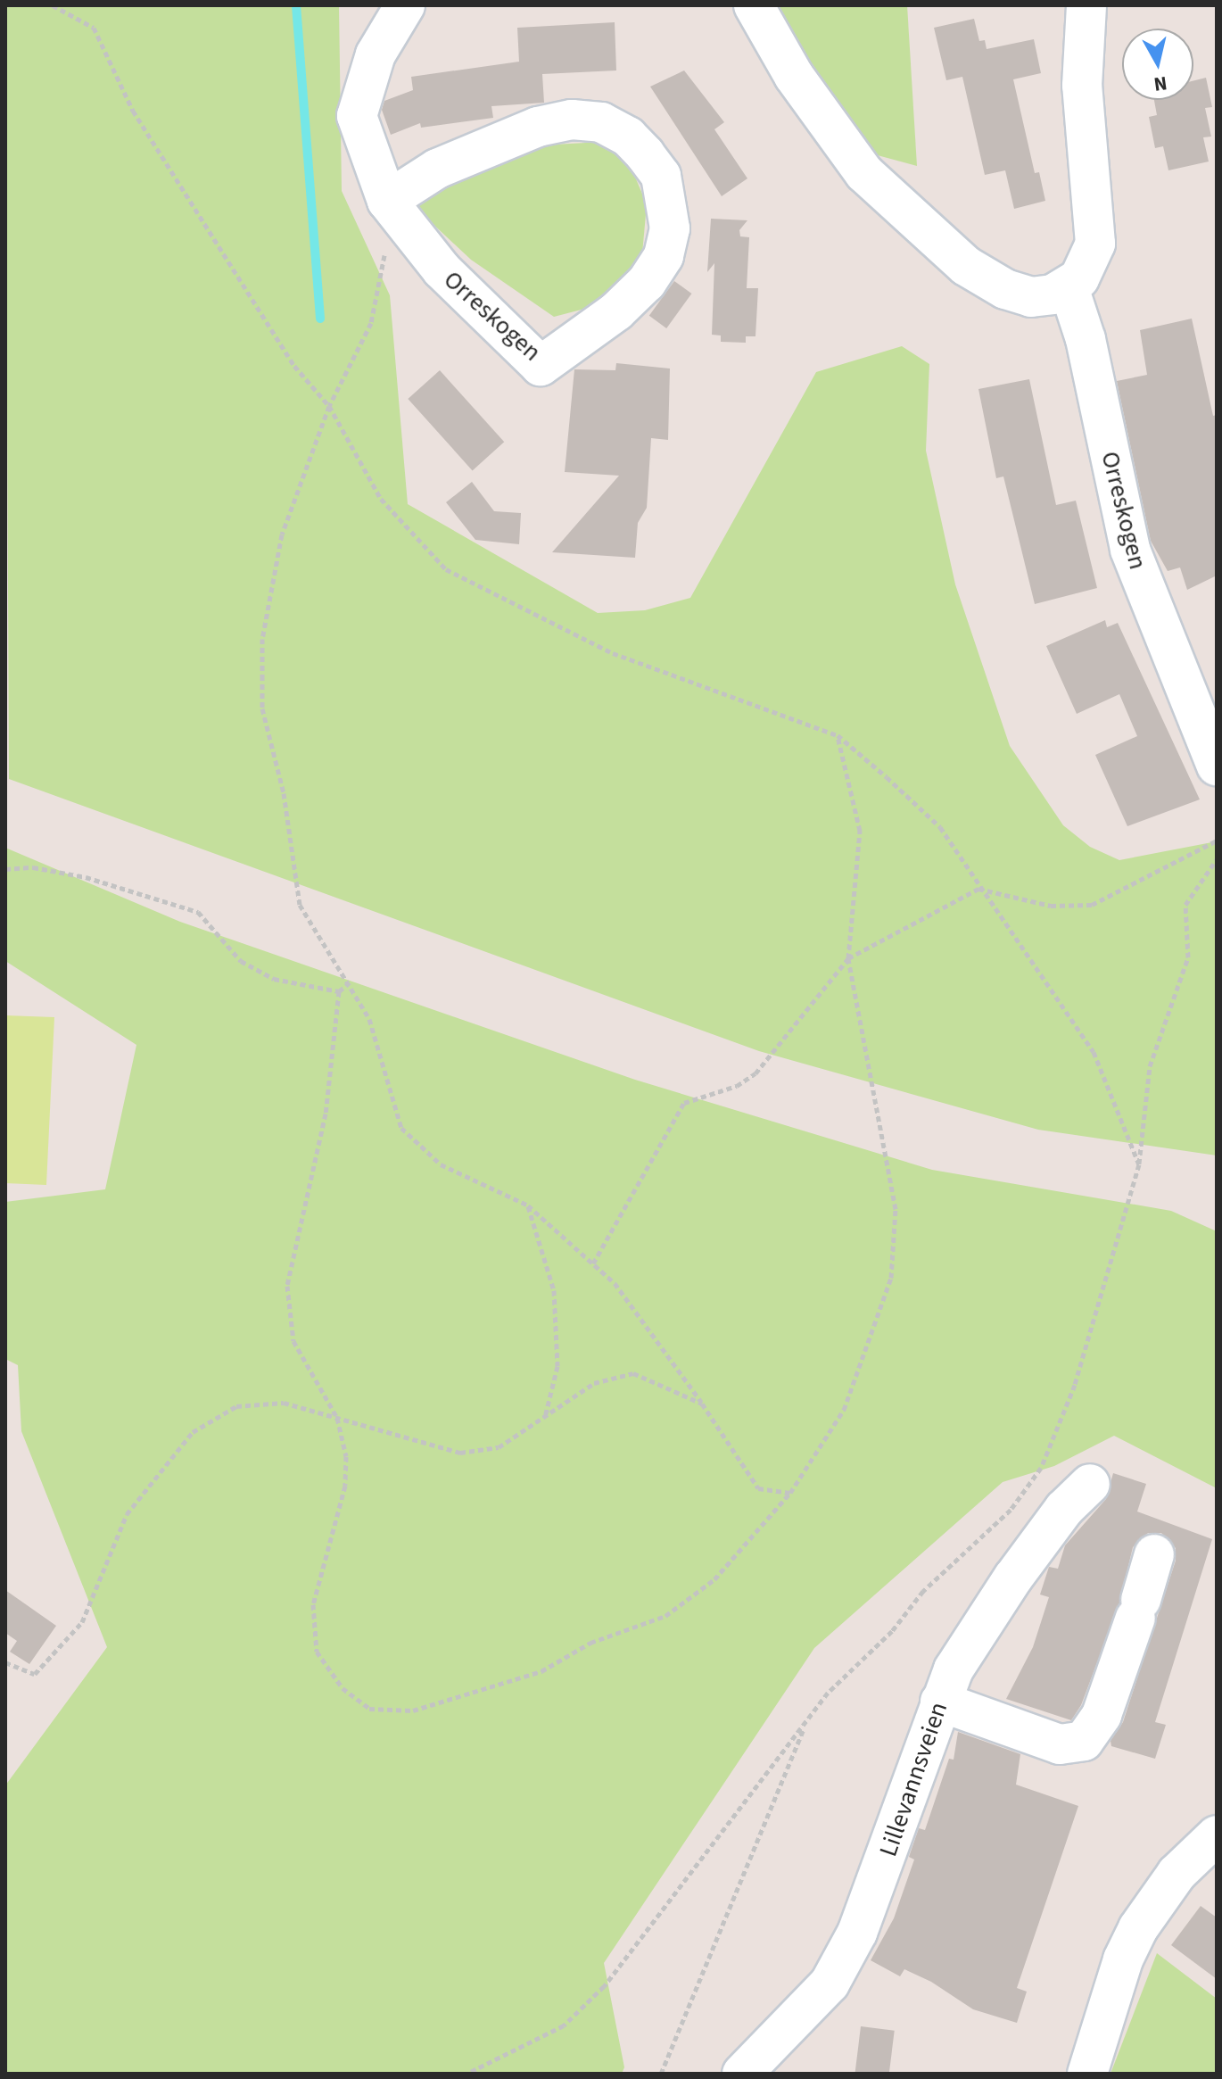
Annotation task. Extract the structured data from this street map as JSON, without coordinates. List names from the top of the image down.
{
  "streets": {
    "street": ["Orreskogen", "Lillevannsveien"]
  },
  "north": "bottom"
}
